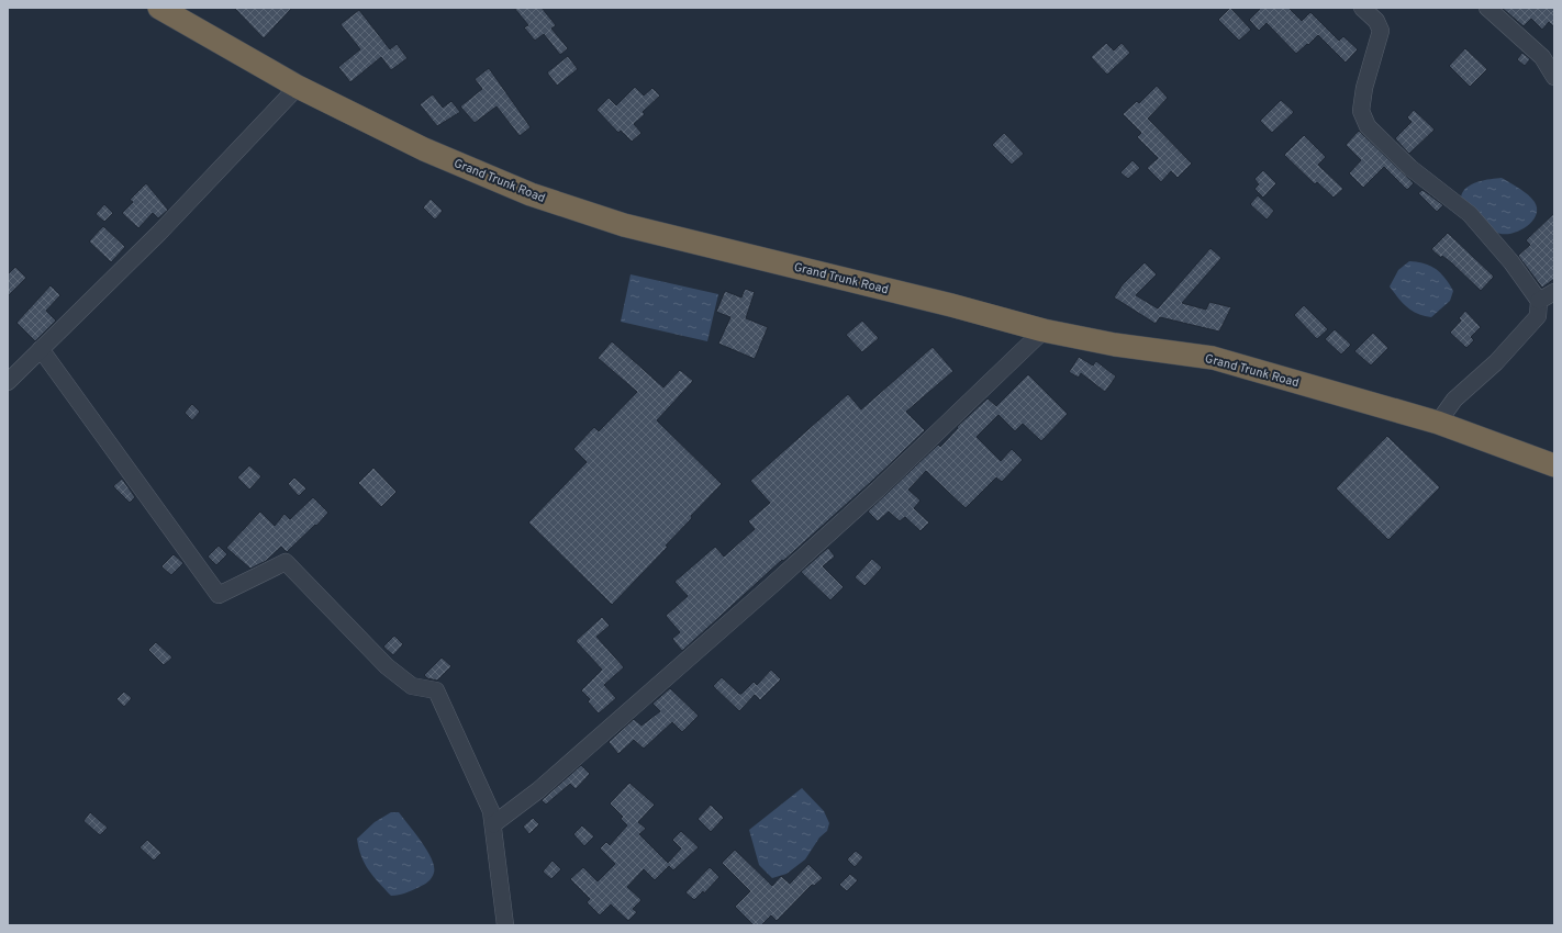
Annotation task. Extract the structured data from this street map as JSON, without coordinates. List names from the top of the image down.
{
  "streets": {
    "highway": ["Grand Trunk Road"]
  }
}
